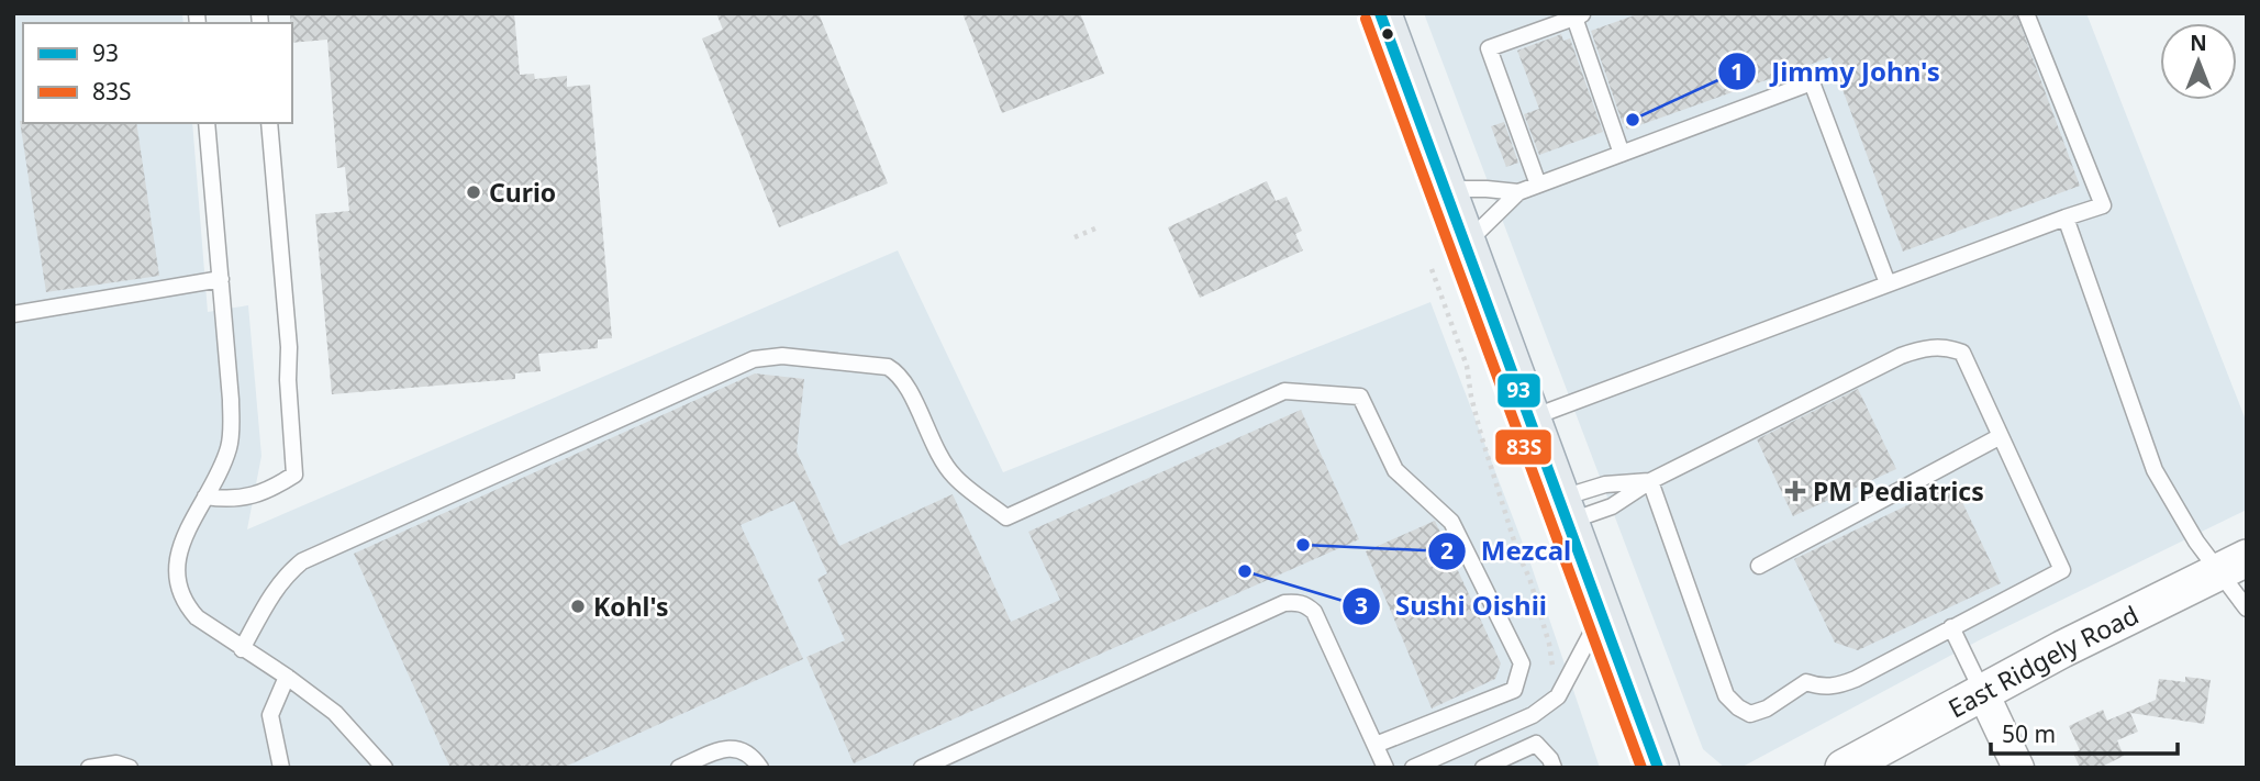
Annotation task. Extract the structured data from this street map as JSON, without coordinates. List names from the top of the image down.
{
  "streets": {
    "street": ["East Ridgely Road"]
  },
  "places": {
    "other": [
      "Jimmy John's",
      "Curio",
      "Mezcal",
      "Sushi Oishii",
      "Kohl's"
    ],
    "health": ["PM Pediatrics"]
  },
  "lines": ["transit line 93", "transit line 83S"],
  "legend": ["93", "83S"],
  "scale_bar": "50 m",
  "north": "top"
}
